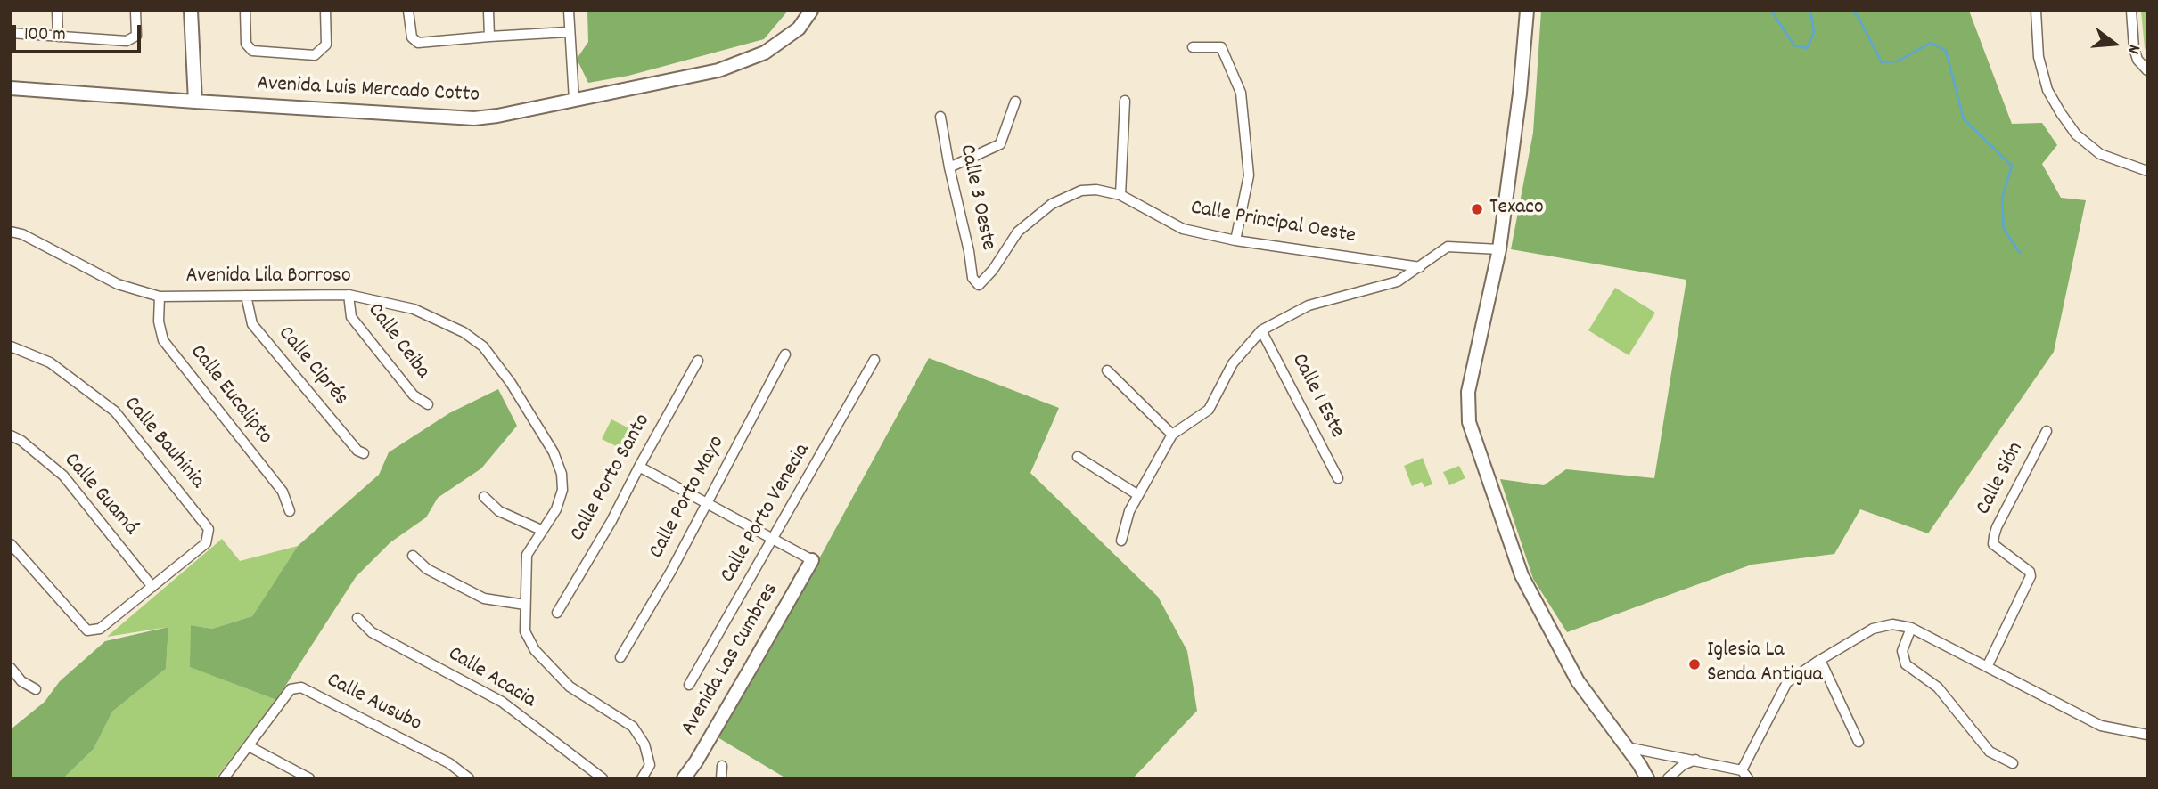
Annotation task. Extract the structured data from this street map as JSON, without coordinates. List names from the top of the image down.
{
  "streets": {
    "street": [
      "Avenida Luis Mercado Cotto",
      "Calle 3 Oeste",
      "Calle Principal Oeste",
      "Avenida Lila Borroso",
      "Calle Ceiba",
      "Calle Ciprés",
      "Calle Eucalipto",
      "Calle 1 Este",
      "Calle Bauhinia",
      "Calle Porto Santo",
      "Calle Sión",
      "Calle Guamá",
      "Calle Porto Mayo",
      "Calle Porto Venecia",
      "Avenida Las Cumbres",
      "Calle Acacia",
      "Calle Ausubo"
    ]
  },
  "crossings": [
    ["Calle 3 Oeste", "Calle Principal Oeste"],
    ["Avenida Lila Borroso", "Calle Ceiba"],
    ["Avenida Lila Borroso", "Calle Ciprés"],
    ["Avenida Lila Borroso", "Calle Eucalipto"],
    ["Calle Bauhinia", "Calle Guamá"]
  ],
  "places": ["Texaco", "Iglesia La Senda Antigua"],
  "scale_bar": "100 m",
  "north": "right"
}
